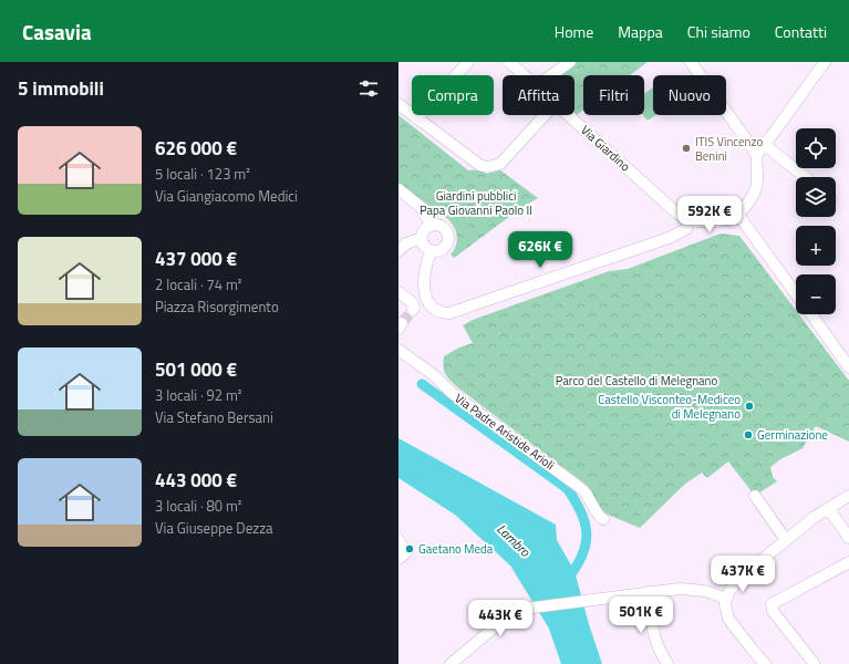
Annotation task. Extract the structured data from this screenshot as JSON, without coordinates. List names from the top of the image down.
{
  "streets": {
    "street": ["Via Giardino", "Via Padre Aristide Arioli"]
  },
  "water": ["Lambro"],
  "parks": ["Giardini pubblici Papa Giovanni Paolo II", "Parco del Castello di Melegnano"],
  "places": [
    "ITIS Vincenzo Benini",
    "Castello Visconteo-Mediceo di Melegnano",
    "Germinazione",
    "Gaetano Meda"
  ],
  "page": {
    "header": "Casavia",
    "nav": [
      "Home",
      "Mappa",
      "Chi siamo",
      "Contatti"
    ],
    "heading": "5 immobili",
    "chip": [
      "Compra",
      "Affitta",
      "Filtri",
      "Nuovo"
    ],
    "list": [
      {
        "name": "626 000 €",
        "note": "5 locali · 123 m² · Via Giangiacomo Medici"
      },
      {
        "name": "437 000 €",
        "note": "2 locali · 74 m² · Piazza Risorgimento"
      },
      {
        "name": "501 000 €",
        "note": "3 locali · 92 m² · Via Stefano Bersani"
      },
      {
        "name": "443 000 €",
        "note": "3 locali · 80 m² · Via Giuseppe Dezza"
      }
    ],
    "map_buttons": ["+", "−"],
    "price": [
      "592K €",
      "626K €",
      "437K €",
      "501K €",
      "443K €"
    ]
  }
}
